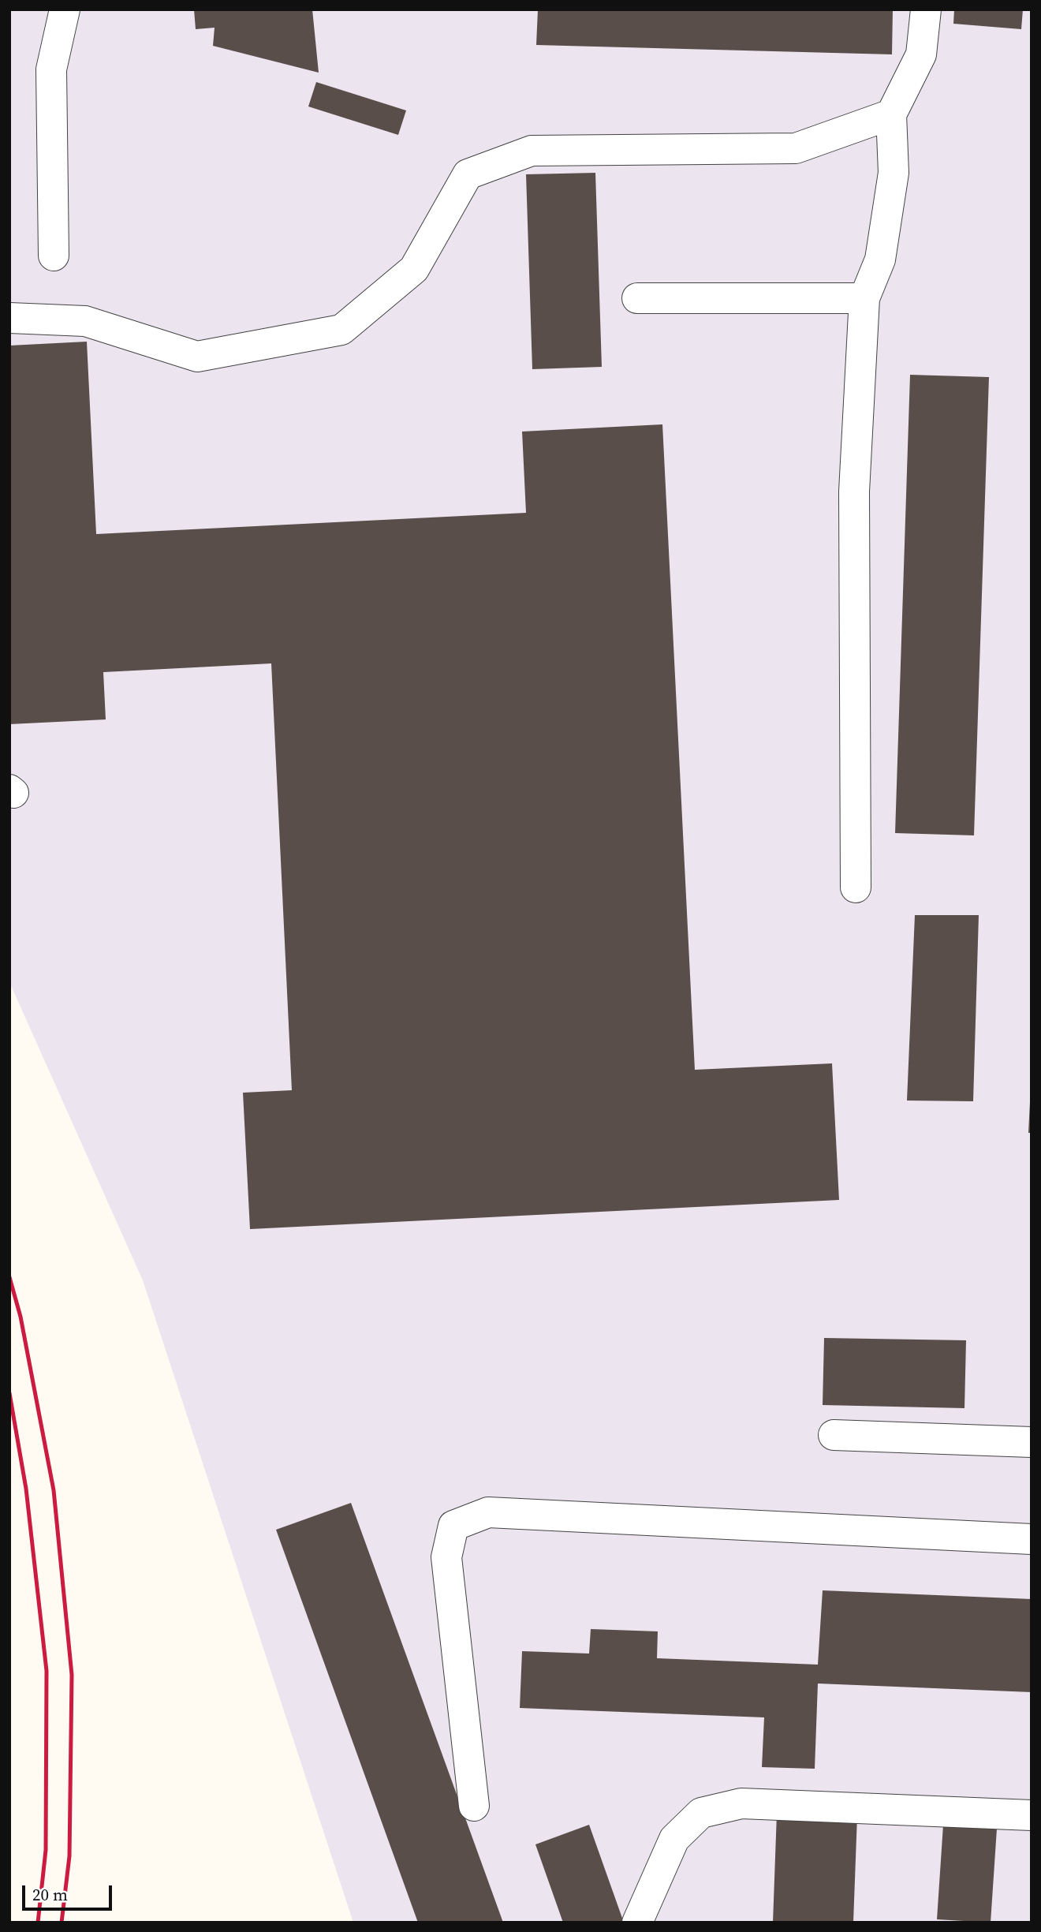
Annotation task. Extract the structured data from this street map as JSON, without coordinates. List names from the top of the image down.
{
  "scale_bar": "20 m"
}
